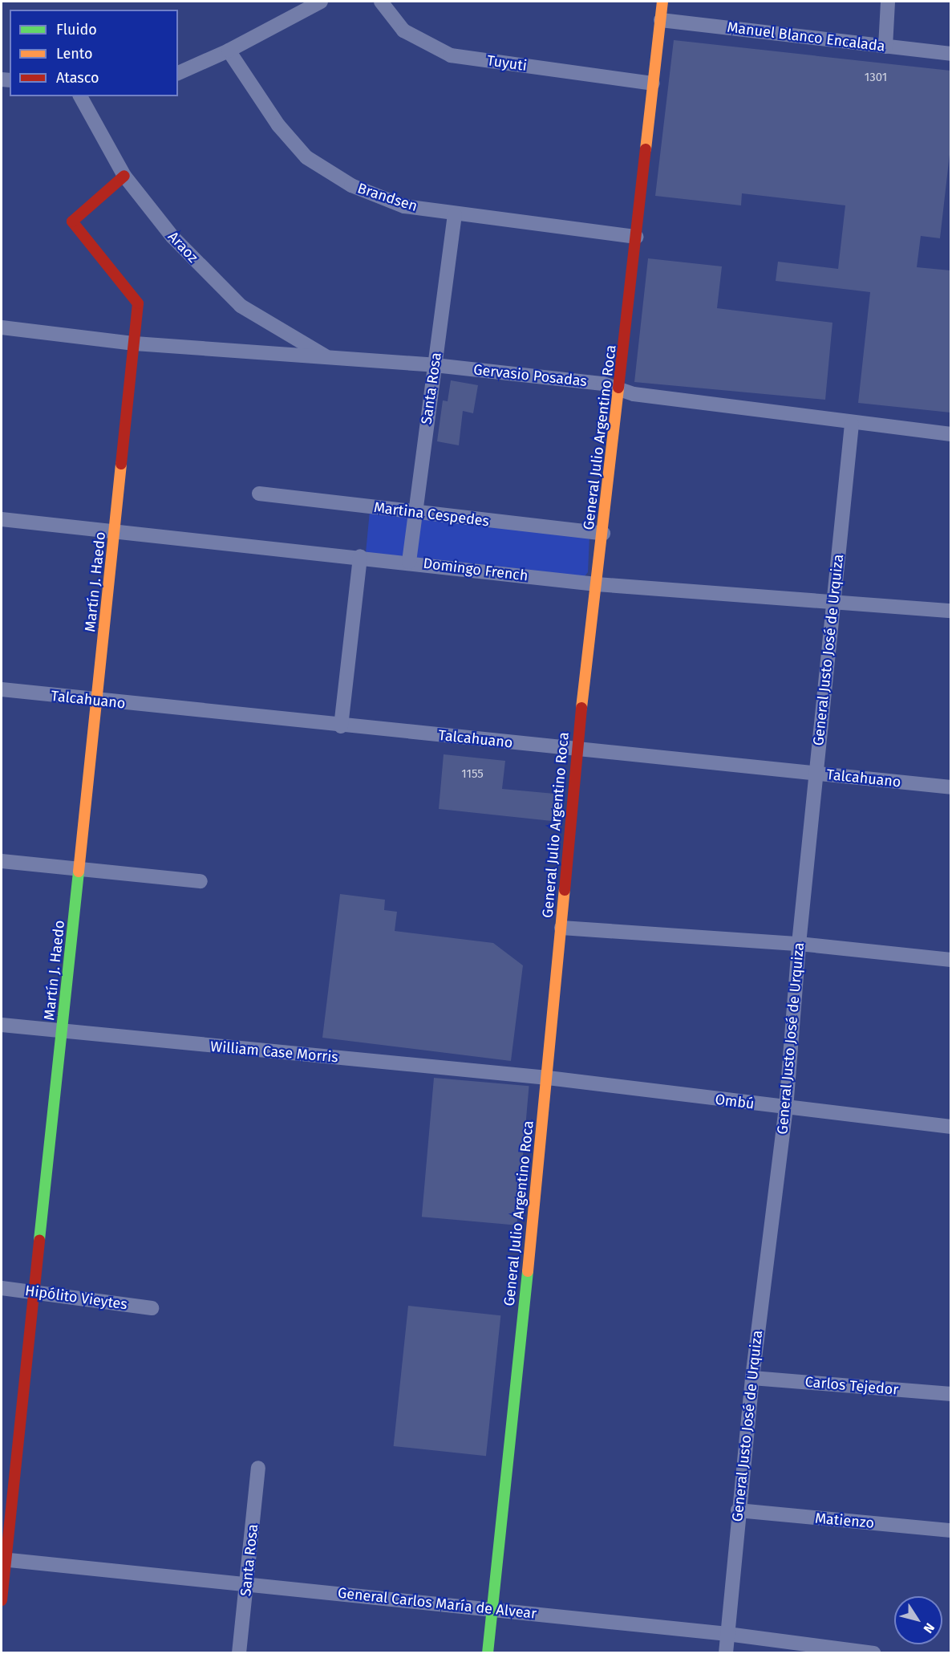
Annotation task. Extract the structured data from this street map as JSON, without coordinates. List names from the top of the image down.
{
  "streets": {
    "street": [
      "Manuel Blanco Encalada",
      "Tuyuti",
      "Brandsen",
      "Araoz",
      "Gervasio Posadas",
      "Santa Rosa",
      "General Julio Argentino Roca",
      "Martina Cespedes",
      "Domingo French",
      "Martín J. Haedo",
      "General Justo José de Urquiza",
      "Talcahuano",
      "William Case Morris",
      "Ombú",
      "Hipólito Vieytes",
      "Carlos Tejedor",
      "Matienzo",
      "General Carlos María de Alvear"
    ]
  },
  "crossings": [
    ["Manuel Blanco Encalada", "General Julio Argentino Roca"],
    ["Tuyuti", "General Julio Argentino Roca"],
    ["Brandsen", "Santa Rosa"],
    ["Brandsen", "General Julio Argentino Roca"],
    ["Araoz", "Gervasio Posadas"],
    ["Gervasio Posadas", "Santa Rosa"],
    ["Gervasio Posadas", "General Julio Argentino Roca"],
    ["Gervasio Posadas", "Martín J. Haedo"],
    ["Gervasio Posadas", "General Justo José de Urquiza"],
    ["Santa Rosa", "Martina Cespedes"],
    ["Santa Rosa", "Domingo French"],
    ["Santa Rosa", "General Carlos María de Alvear"],
    ["General Julio Argentino Roca", "Martina Cespedes"],
    ["General Julio Argentino Roca", "Domingo French"],
    ["General Julio Argentino Roca", "Talcahuano"],
    ["General Julio Argentino Roca", "William Case Morris"],
    ["General Julio Argentino Roca", "Ombú"],
    ["General Julio Argentino Roca", "General Carlos María de Alvear"],
    ["Domingo French", "Martín J. Haedo"],
    ["Domingo French", "General Justo José de Urquiza"],
    ["Martín J. Haedo", "Talcahuano"],
    ["Martín J. Haedo", "William Case Morris"],
    ["Martín J. Haedo", "Hipólito Vieytes"],
    ["Martín J. Haedo", "General Carlos María de Alvear"],
    ["General Justo José de Urquiza", "Talcahuano"],
    ["General Justo José de Urquiza", "Ombú"],
    ["General Justo José de Urquiza", "Carlos Tejedor"],
    ["General Justo José de Urquiza", "Matienzo"],
    ["General Justo José de Urquiza", "General Carlos María de Alvear"],
    ["William Case Morris", "Ombú"]
  ],
  "house_numbers": ["1301", "1155"],
  "legend": ["Fluido", "Lento", "Atasco"],
  "north": "bottom right"
}
